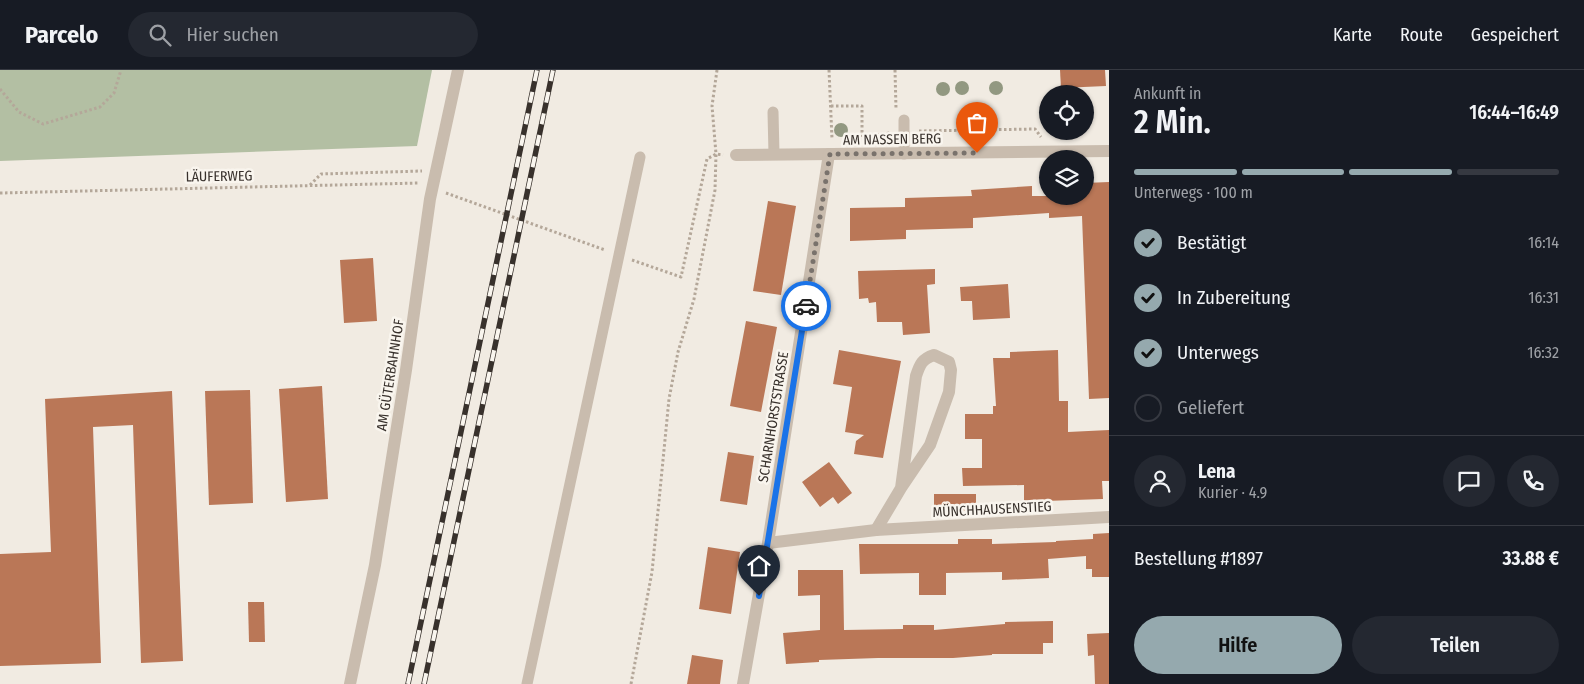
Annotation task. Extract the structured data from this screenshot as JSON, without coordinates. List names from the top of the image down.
{
  "streets": {
    "street": [
      "AM NASSEN BERG",
      "AM GÜTERBAHNHOF",
      "SCHARNHORSTSTRASSE",
      "MÜNCHHAUSENSTIEG"
    ],
    "path": ["LÄUFERWEG"]
  },
  "crossings": [
    ["AM NASSEN BERG", "SCHARNHORSTSTRASSE"],
    ["LÄUFERWEG", "AM GÜTERBAHNHOF"],
    ["SCHARNHORSTSTRASSE", "MÜNCHHAUSENSTIEG"]
  ],
  "page": {
    "header": "Parcelo",
    "search": "Hier suchen",
    "nav": ["Karte", "Route", "Gespeichert"],
    "heading": ["2 Min.", "Ankunft in", "16:44–16:49"],
    "panel": [
      "Lena",
      "Kurier · 4.9",
      "Bestellung #1897",
      "33.88 €"
    ],
    "bar": "Unterwegs · 100 m",
    "list": [
      ["Bestätigt", "16:14"],
      ["In Zubereitung", "16:31"],
      ["Unterwegs", "16:32"],
      "Geliefert"
    ],
    "buttons": ["Hilfe", "Teilen"]
  }
}
